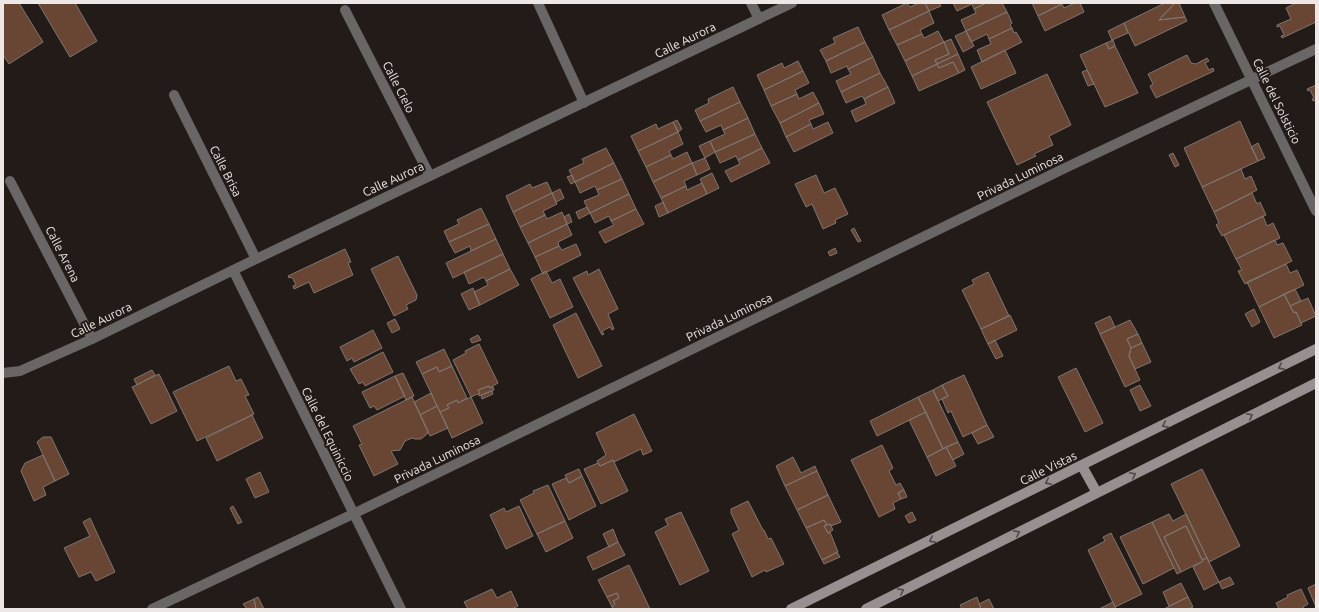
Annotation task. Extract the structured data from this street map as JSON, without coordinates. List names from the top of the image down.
{
  "streets": {
    "street": [
      "Calle Aurora",
      "Calle Cielo",
      "Calle del Solsticio",
      "Calle Brisa",
      "Privada Luminosa",
      "Calle Arena",
      "Calle del Equiniccio",
      "Calle Vistas"
    ]
  },
  "crossings": [
    ["Calle Aurora", "Calle Cielo"],
    ["Calle Aurora", "Calle Brisa"],
    ["Calle Aurora", "Calle Arena"],
    ["Calle Aurora", "Calle del Equiniccio"],
    ["Calle del Solsticio", "Privada Luminosa"],
    ["Privada Luminosa", "Calle del Equiniccio"]
  ]
}
